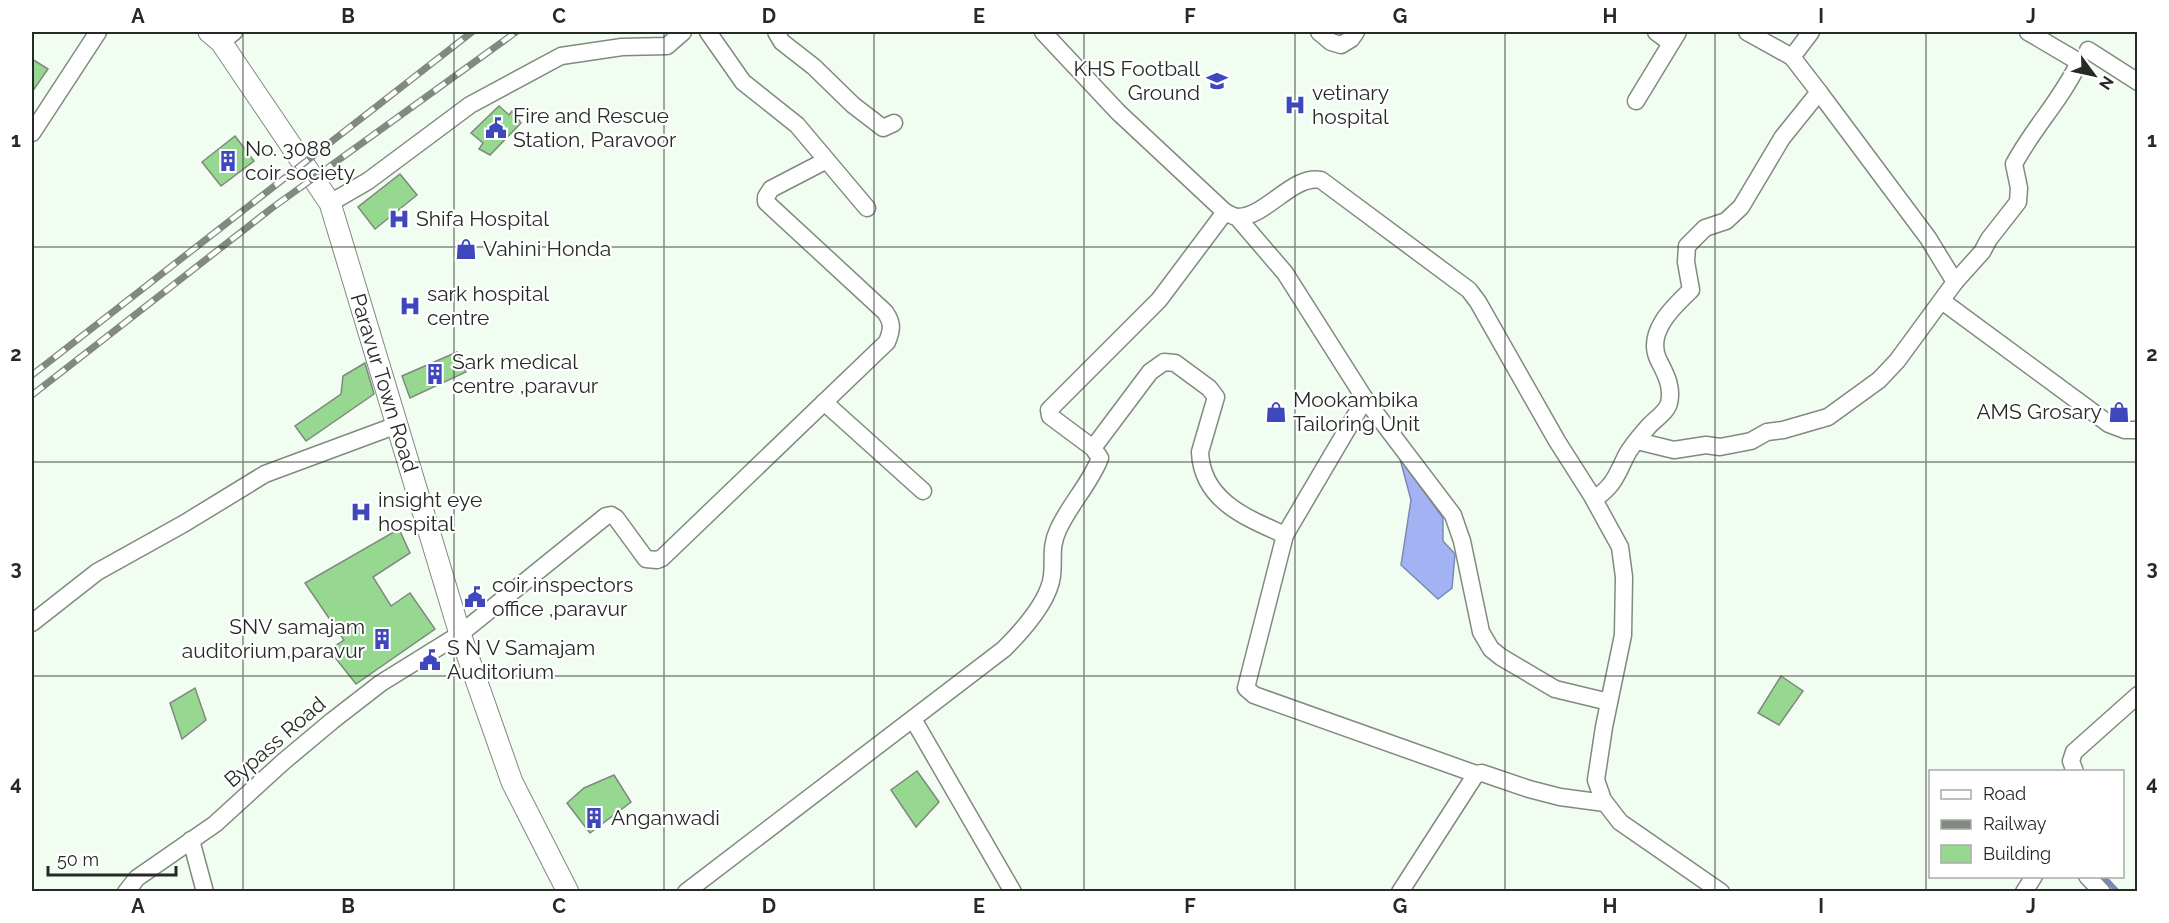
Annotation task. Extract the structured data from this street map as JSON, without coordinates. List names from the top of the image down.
{
  "streets": {
    "main road": ["Paravur Town Road"],
    "street": ["Bypass Road"]
  },
  "crossings": [
    ["Paravur Town Road", "Bypass Road"]
  ],
  "places": {
    "school or university": ["KHS Football Ground"],
    "hospital": [
      "vetinary hospital",
      "Shifa Hospital",
      "sark hospital centre",
      "insight eye hospital"
    ],
    "public building": ["Fire and Rescue Station, Paravoor", "coir inspectors office ,paravur", "S N V Samajam Auditorium"],
    "building": [
      "No. 3088 coir society",
      "Sark medical centre ,paravur",
      "SNV samajam auditorium,paravur",
      "Anganwadi"
    ],
    "shop": ["Vahini Honda", "Mookambika Tailoring Unit", "AMS Grosary"]
  },
  "legend": ["Road", "Railway", "Building"],
  "scale_bar": "50 m",
  "north": "bottom right",
  "grid": {
    "columns": [
      "A",
      "B",
      "C",
      "D",
      "E",
      "F",
      "G",
      "H",
      "I",
      "J"
    ],
    "rows": [
      "1",
      "2",
      "3",
      "4"
    ]
  }
}
